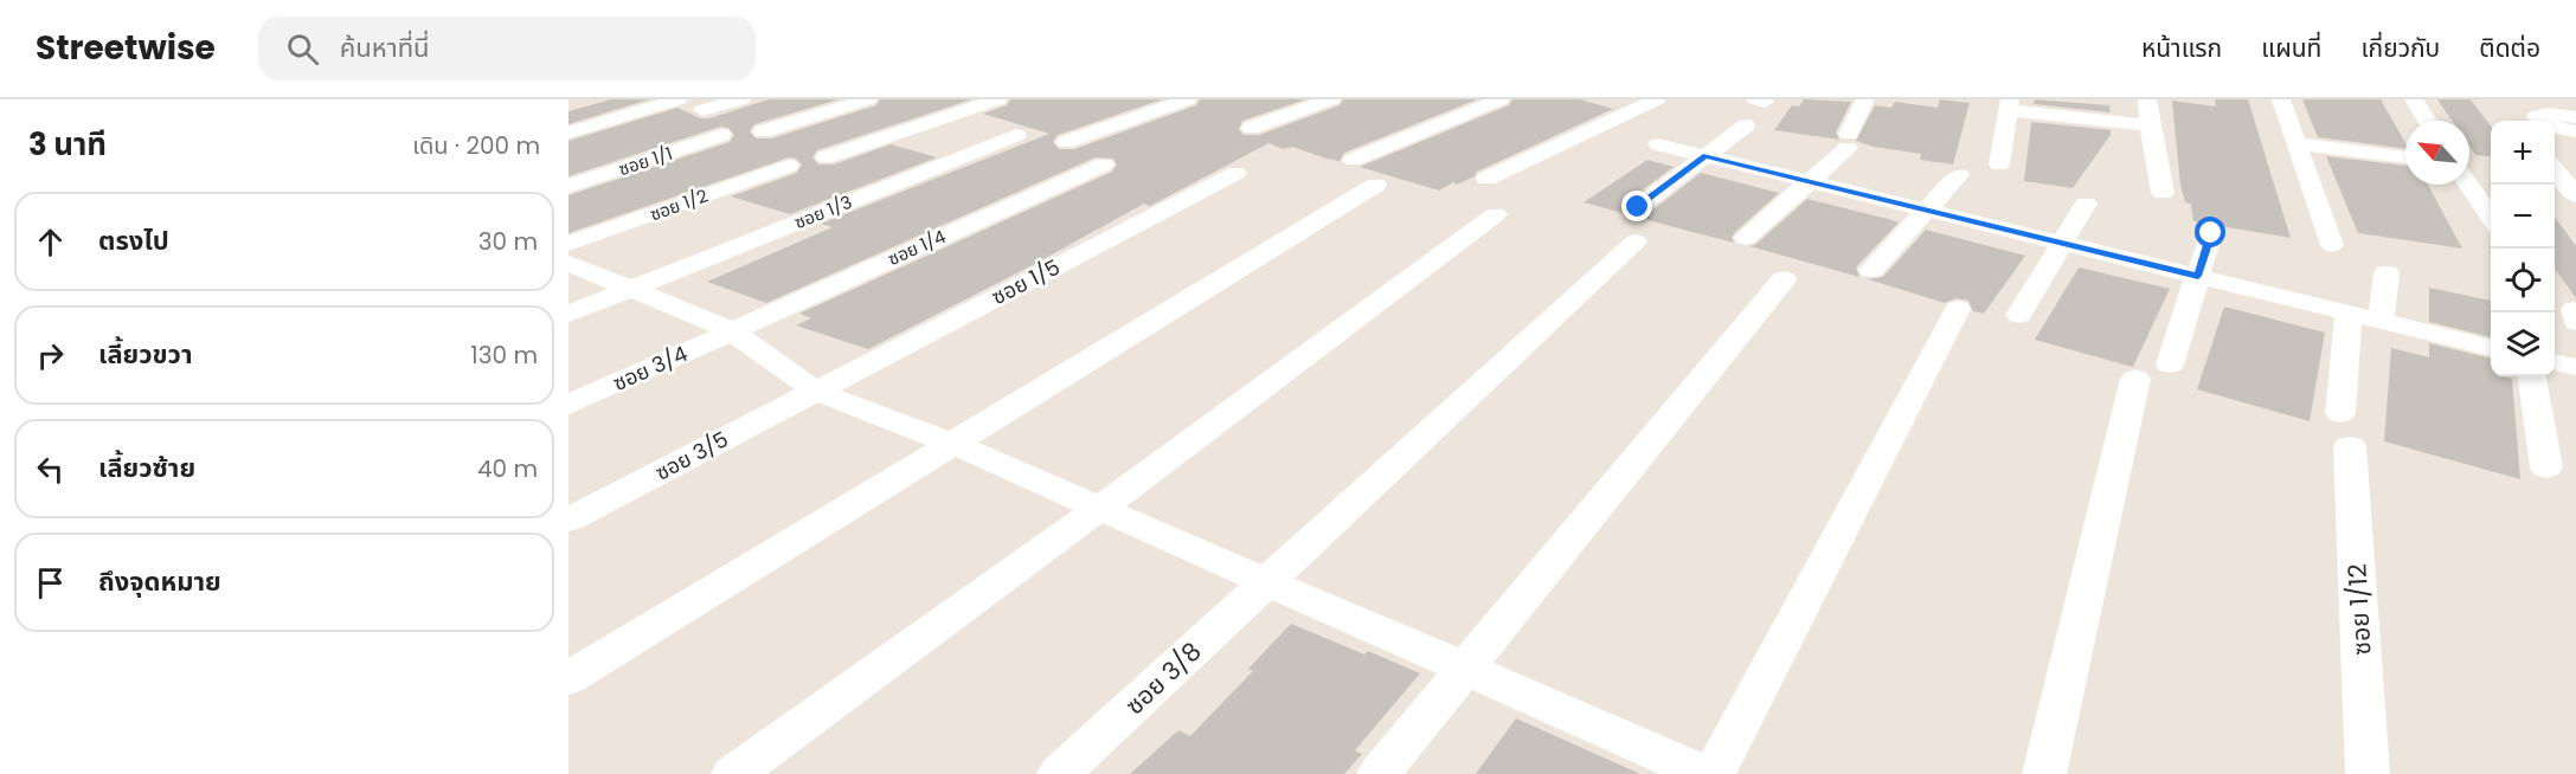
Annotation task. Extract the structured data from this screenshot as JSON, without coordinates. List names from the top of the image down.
{
  "streets": {
    "street": [
      "ซอย 1/1",
      "ซอย 1/2",
      "ซอย 1/3",
      "ซอย 1/4",
      "ซอย 1/5",
      "ซอย 3/4",
      "ซอย 3/5",
      "ซอย 1/12",
      "ซอย 3/8"
    ]
  },
  "crossings": [
    ["ซอย 1/4", "ซอย 3/4"],
    ["ซอย 1/5", "ซอย 3/5"]
  ],
  "north": "top left",
  "page": {
    "header": "Streetwise",
    "search": "ค้นหาที่นี่",
    "nav": [
      "หน้าแรก",
      "แผนที่",
      "เกี่ยวกับ",
      "ติดต่อ"
    ],
    "heading": ["3 นาที", "เดิน · 200 m"],
    "map_buttons": ["+", "−"],
    "list": [
      ["ตรงไป", "30 m"],
      ["เลี้ยวขวา", "130 m"],
      ["เลี้ยวซ้าย", "40 m"],
      "ถึงจุดหมาย"
    ]
  }
}
